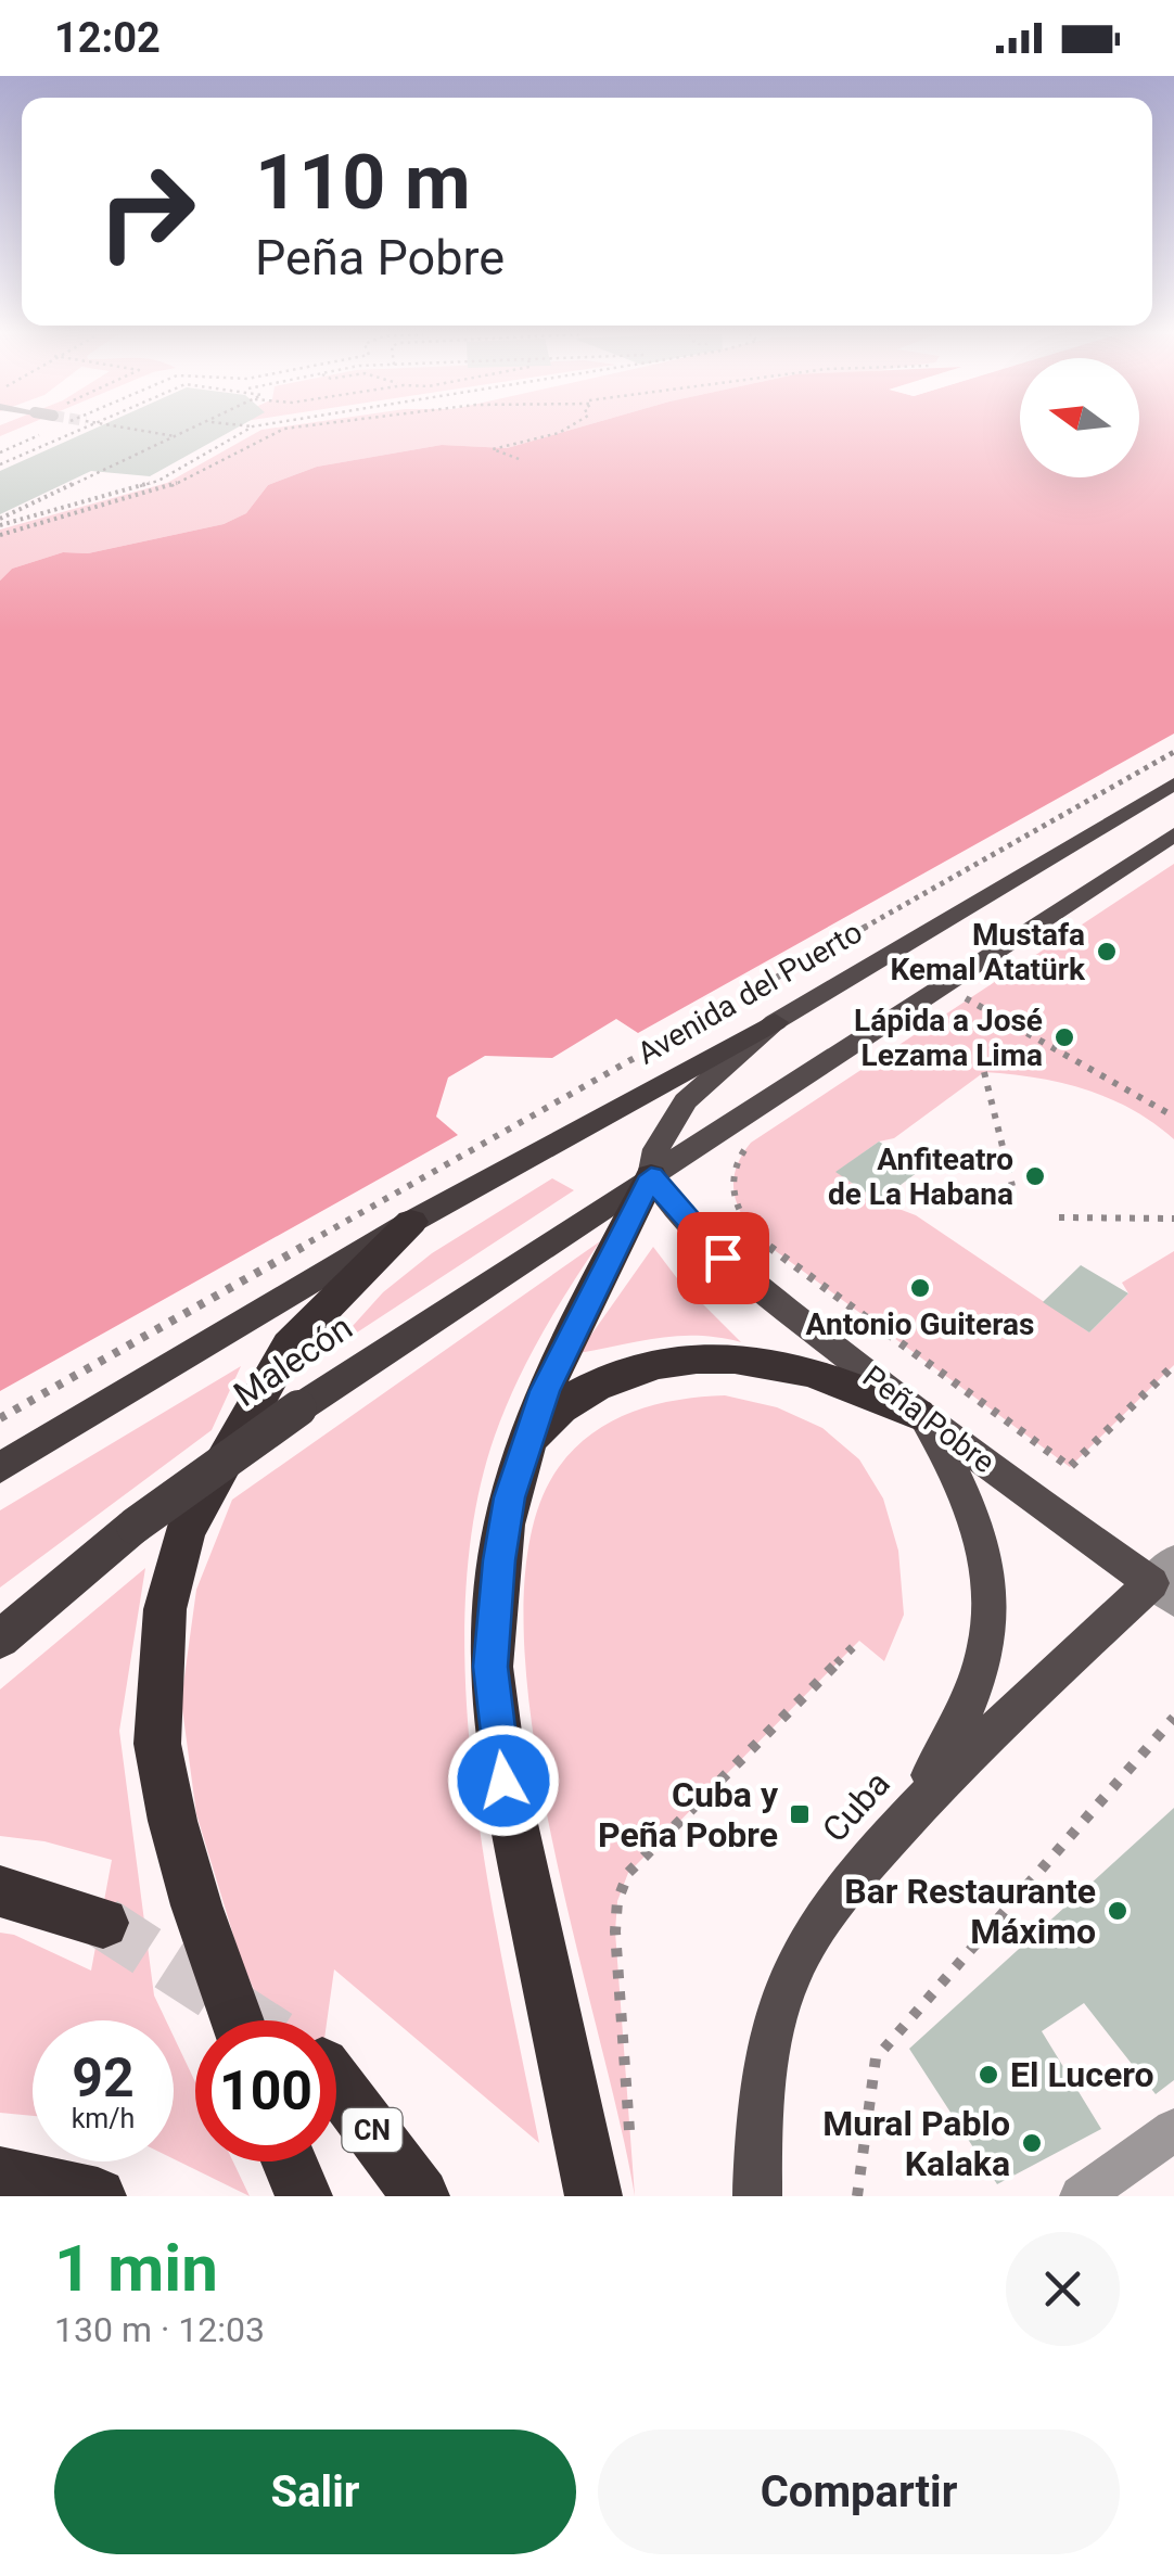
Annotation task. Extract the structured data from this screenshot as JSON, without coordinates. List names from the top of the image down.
{
  "streets": {
    "highway": ["Avenida del Puerto", "Malecón", "CN"],
    "main road": ["Peña Pobre", "Cuba"]
  },
  "crossings": [
    ["Avenida del Puerto", "Malecón"],
    ["Malecón", "Peña Pobre"],
    ["Peña Pobre", "Cuba"]
  ],
  "places": {
    "other": [
      "Mustafa Kemal Atatürk",
      "Lápida a José Lezama Lima",
      "Anfiteatro de La Habana",
      "Antonio Guiteras",
      "Bar Restaurante Máximo",
      "El Lucero",
      "Mural Pablo Kalaka"
    ],
    "transit": ["Cuba y Peña Pobre"]
  },
  "north": "left",
  "page": {
    "status": "12:02",
    "turn": ["110 m", "Peña Pobre"],
    "speed": "92 km/h",
    "limit": "100",
    "heading": ["1 min", "130 m · 12:03"],
    "buttons": ["Salir", "Compartir"]
  }
}
